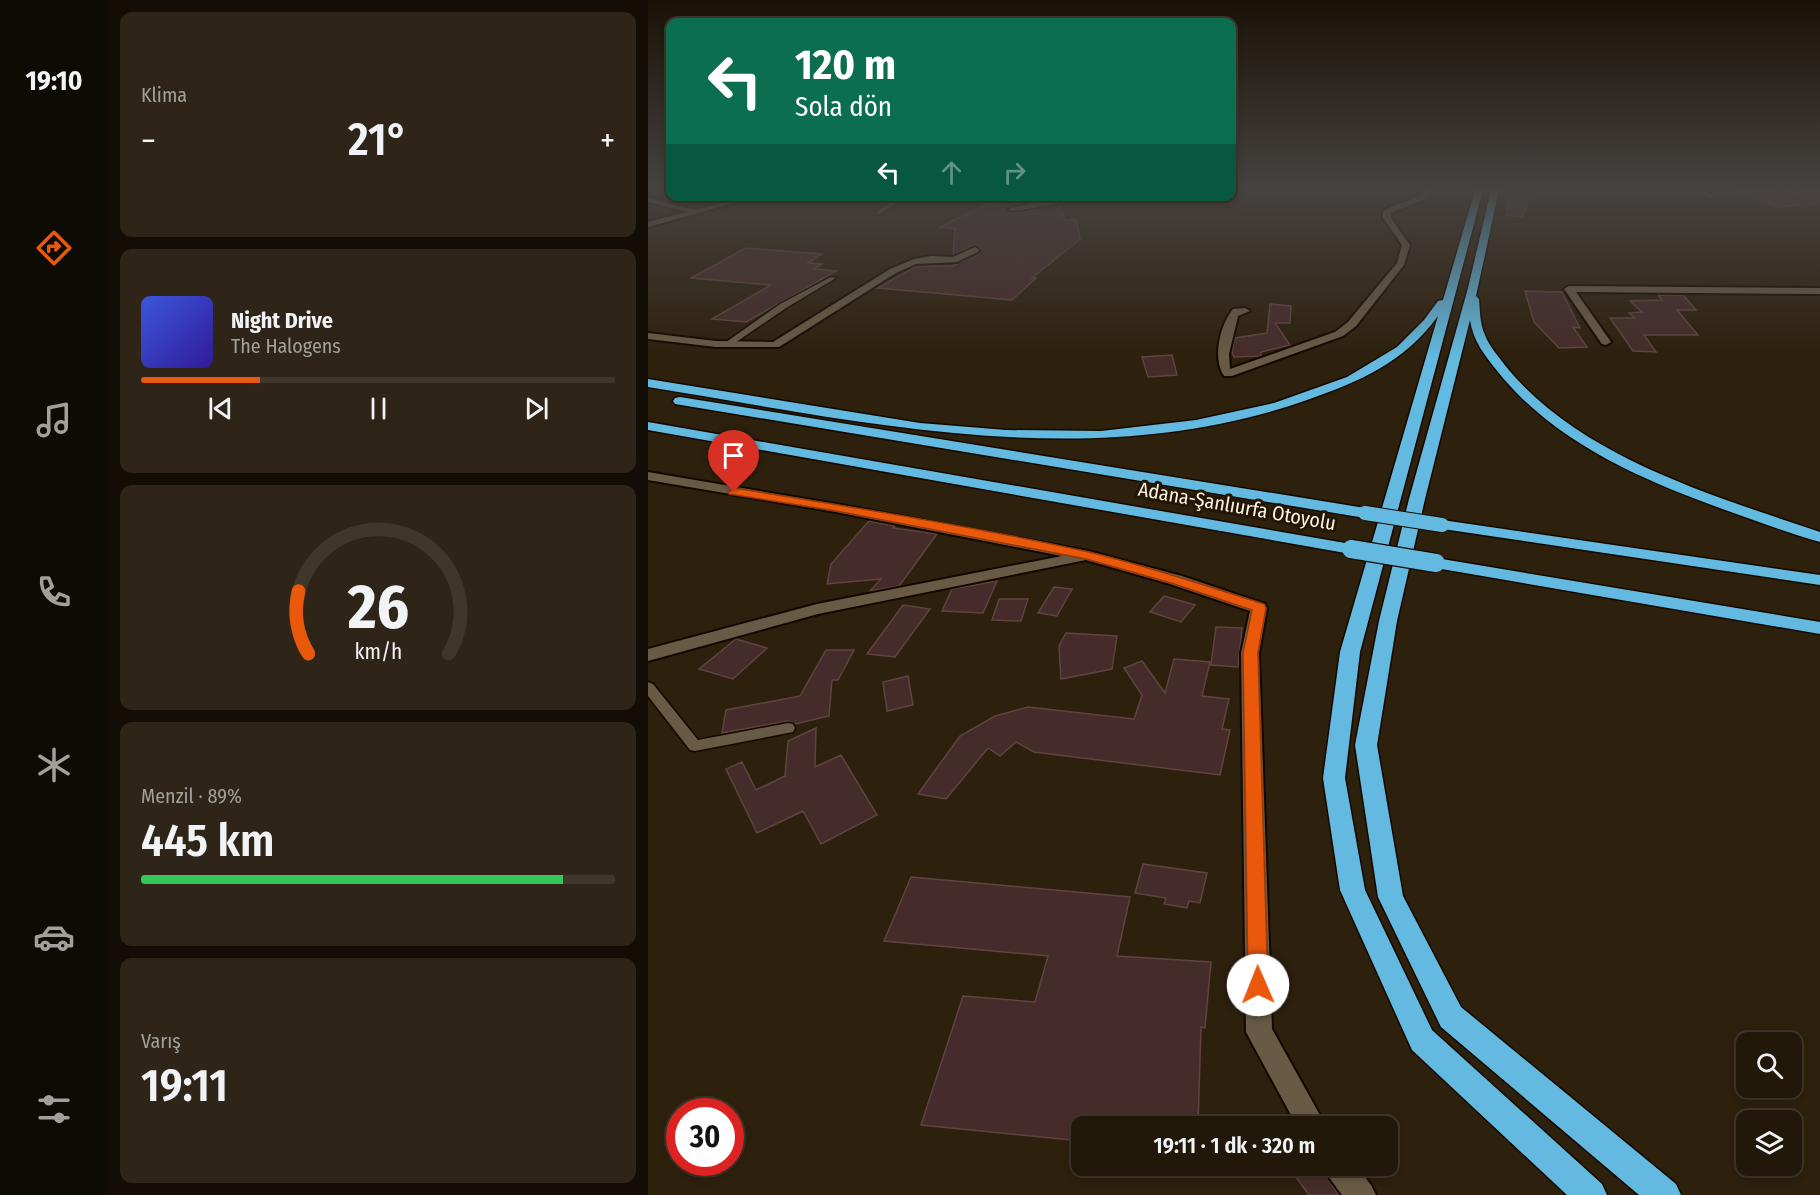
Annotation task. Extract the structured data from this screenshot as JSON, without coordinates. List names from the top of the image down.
{
  "streets": {
    "highway": ["Adana-Şanlıurfa Otoyolu"]
  },
  "page": {
    "tabs": "19:10",
    "tile": [
      "Klima",
      ["Menzil · 89%", "445 km"],
      ["Varış", "19:11"]
    ],
    "turn": ["120 m", "Sola dön"],
    "heat": ["−", "21°", "+"],
    "song": ["Night Drive", "The Halogens"],
    "limit": "30",
    "trip": "19:11 · 1 dk · 320 m",
    "gauge": ["26", "km/h"]
  }
}
